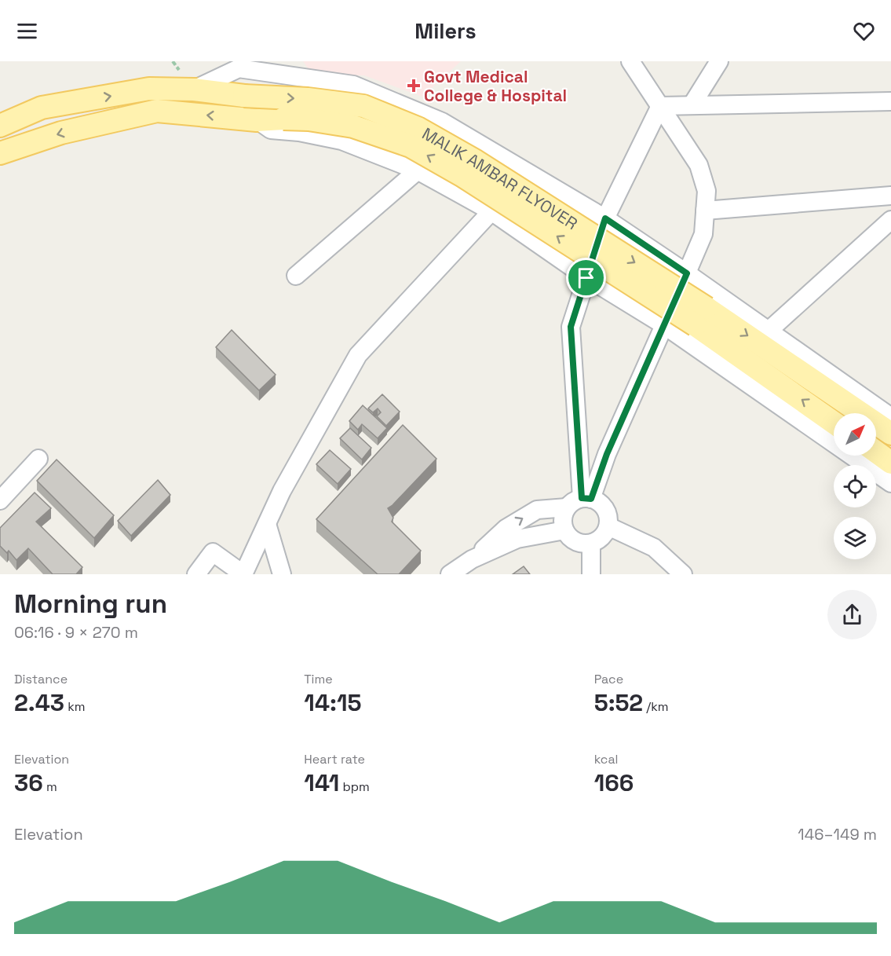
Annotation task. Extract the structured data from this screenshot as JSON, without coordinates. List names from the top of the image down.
{
  "streets": {
    "main road": ["MALIK AMBAR FLYOVER"]
  },
  "places": {
    "health": ["Govt Medical College & Hospital"]
  },
  "north": "top right",
  "page": {
    "header": "Milers",
    "heading": ["Morning run", "06:16 · 9 × 270 m"],
    "stats": [
      ["Distance", "2.43 km"],
      ["Time", "14:15"],
      ["Pace", "5:52 /km"],
      ["Elevation", "36 m"],
      ["Heart rate", "141 bpm"],
      ["kcal", "166"]
    ],
    "chart": ["Elevation", "146–149 m"]
  }
}
